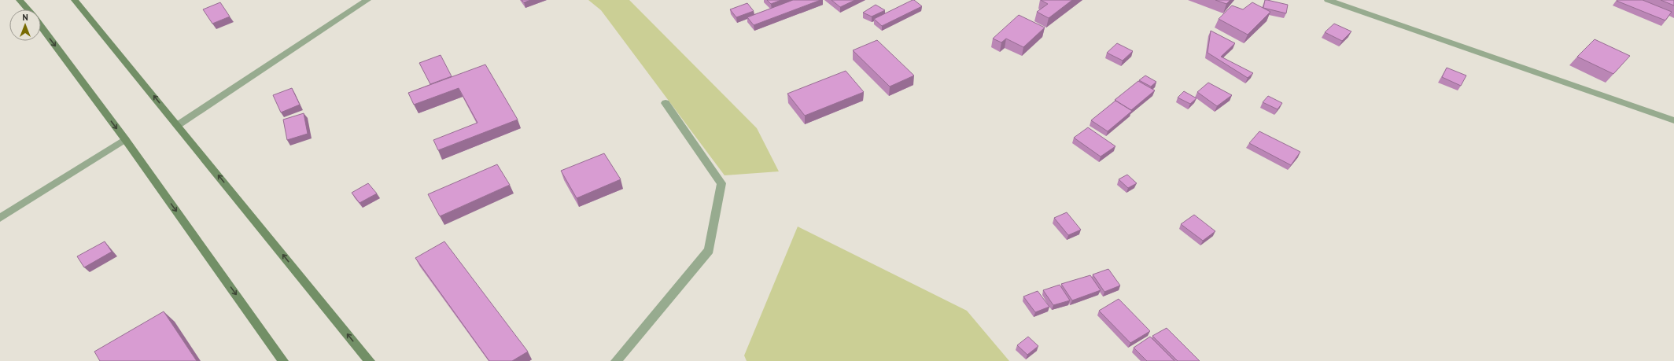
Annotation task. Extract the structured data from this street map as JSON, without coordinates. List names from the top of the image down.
{
  "north": "top"
}
